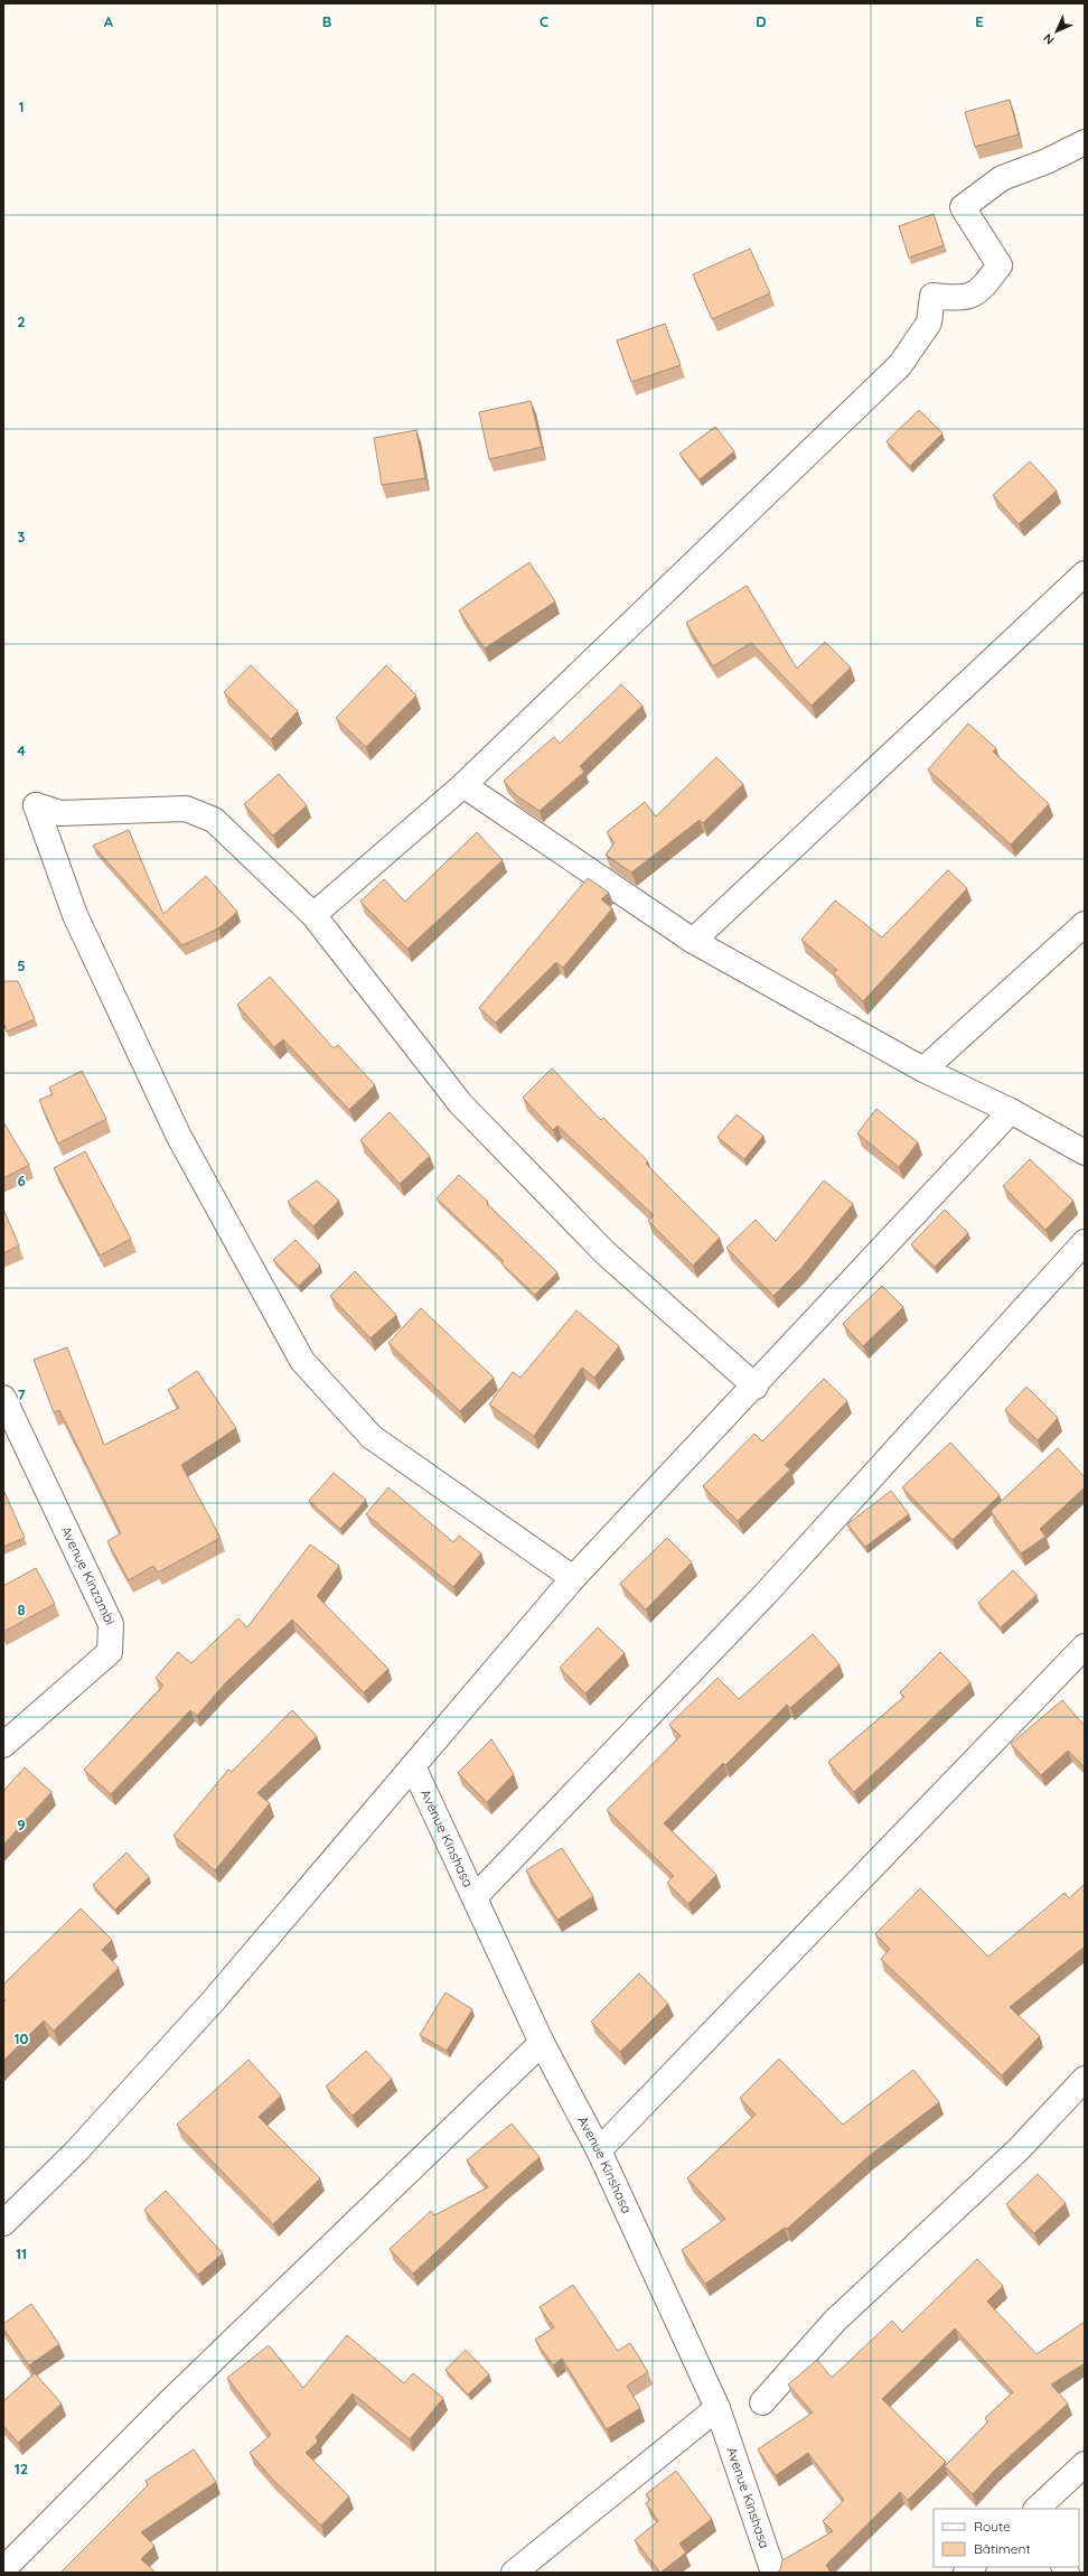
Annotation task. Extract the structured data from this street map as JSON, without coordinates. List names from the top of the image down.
{
  "streets": {
    "street": ["Avenue Kinzambi", "Avenue Kinshasa"]
  },
  "legend": ["Route", "Bâtiment"],
  "north": "bottom left",
  "grid": {
    "columns": [
      "A",
      "B",
      "C",
      "D",
      "E"
    ],
    "rows": [
      "1",
      "2",
      "3",
      "4",
      "5",
      "6",
      "7",
      "8",
      "9",
      "10",
      "11",
      "12"
    ]
  }
}
